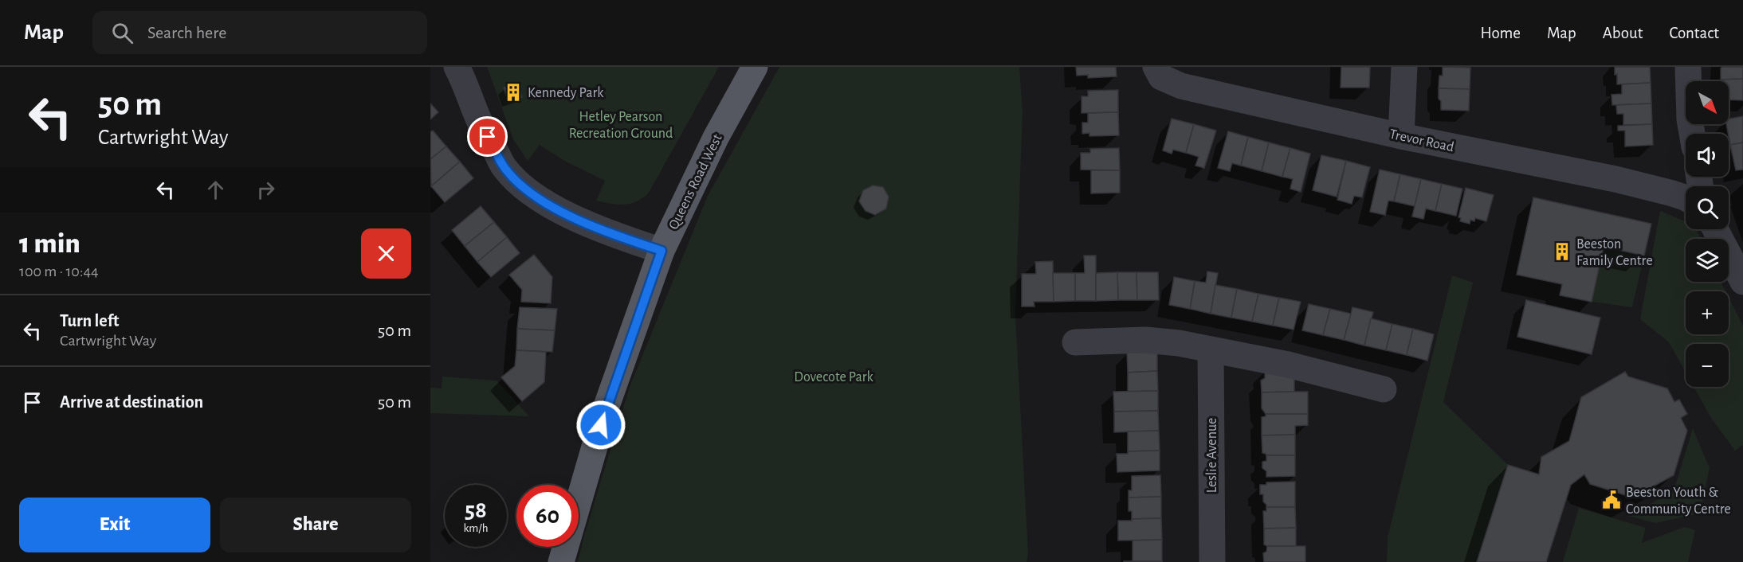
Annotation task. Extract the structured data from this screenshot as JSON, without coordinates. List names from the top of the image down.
{
  "streets": {
    "main road": ["Queens Road West"],
    "street": ["Trevor Road", "Leslie Avenue"]
  },
  "parks": ["Hetley Pearson Recreation Ground", "Dovecote Park"],
  "places": {
    "building": ["Kennedy Park", "Beeston Family Centre"],
    "public building": ["Beeston Youth & Community Centre"]
  },
  "north": "bottom right",
  "page": {
    "header": "Map",
    "search": "Search here",
    "nav": [
      "Home",
      "Map",
      "About",
      "Contact"
    ],
    "turn": ["50 m", "Cartwright Way"],
    "map_buttons": ["+", "−"],
    "heading": ["1 min", "100 m · 10:44"],
    "list": [
      {
        "name": "Turn left",
        "note": "Cartwright Way",
        "value": "50 m"
      },
      {
        "name": "Arrive at destination",
        "value": "50 m"
      }
    ],
    "speed": "58 km/h",
    "limit": "60",
    "buttons": ["Exit", "Share"]
  }
}
